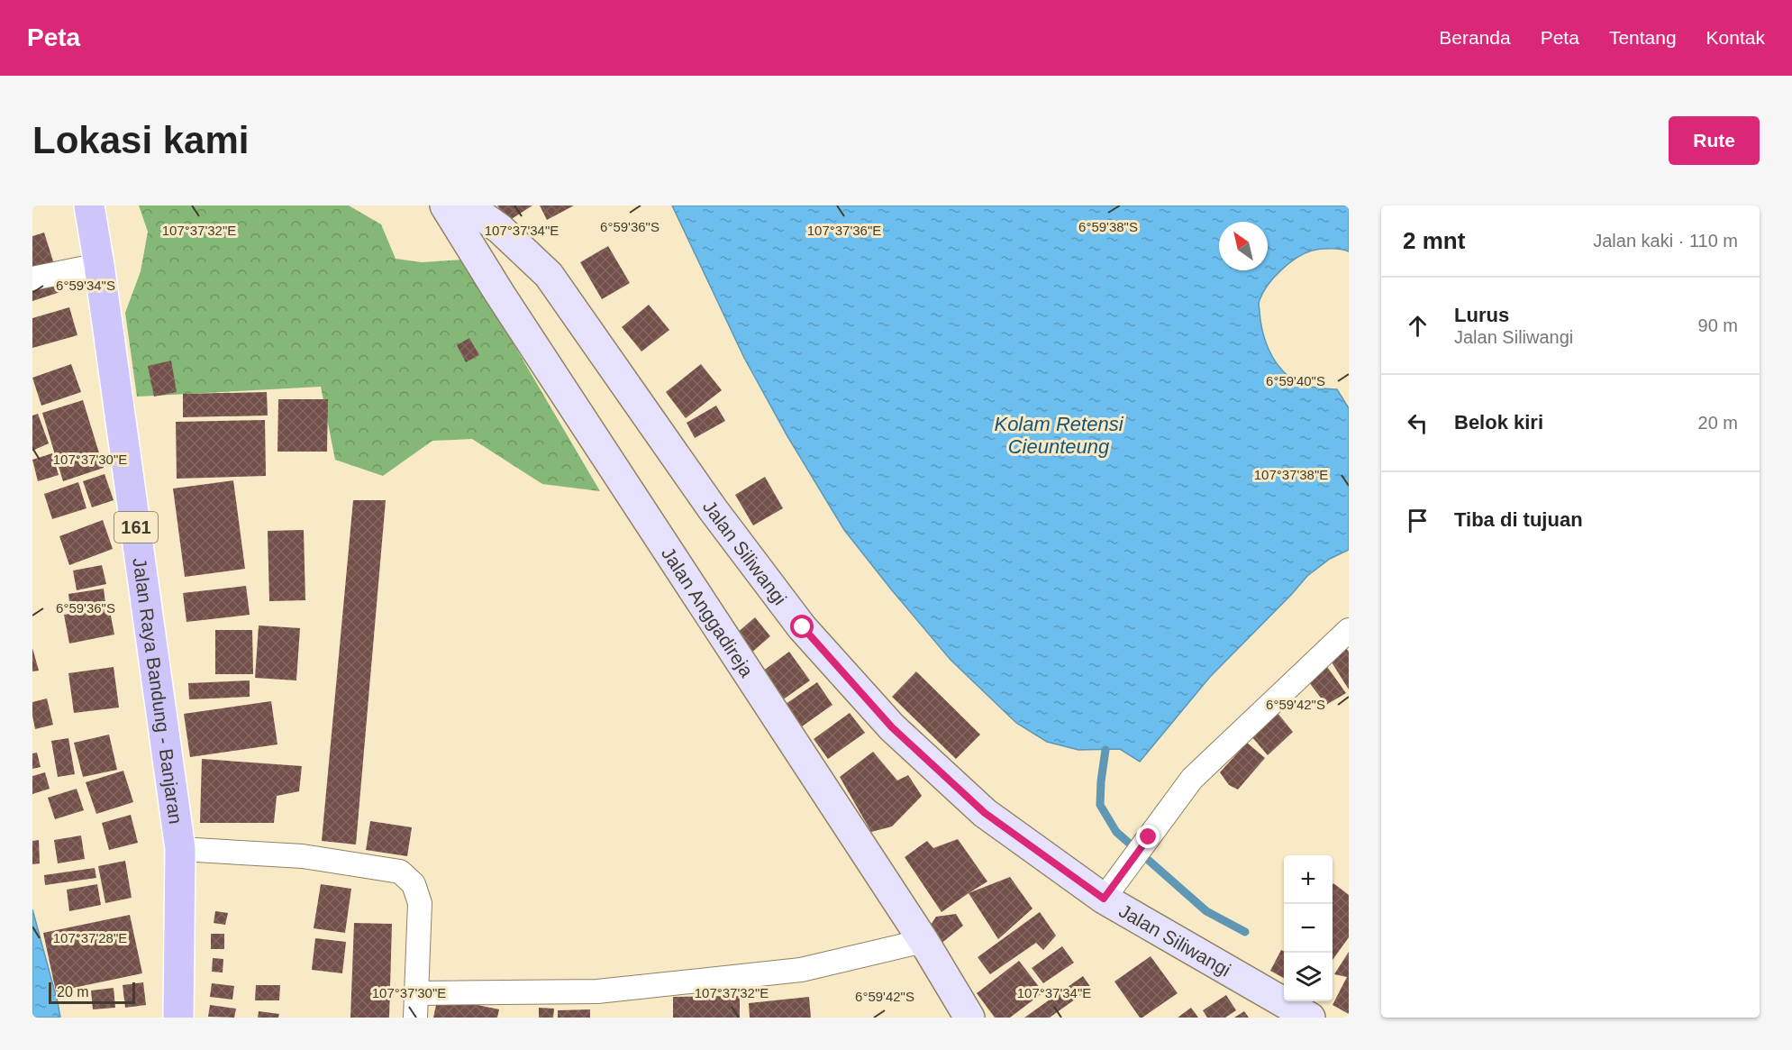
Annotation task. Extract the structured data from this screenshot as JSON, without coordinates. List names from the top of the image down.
{
  "streets": {
    "main road": [
      "161",
      "Jalan Siliwangi",
      "Jalan Anggadireja",
      "Jalan Raya Bandung - Banjaran"
    ]
  },
  "water": ["Kolam Retensi Cieunteung"],
  "scale_bar": "20 m",
  "north": "top left",
  "page": {
    "header": "Peta",
    "nav": [
      "Beranda",
      "Peta",
      "Tentang",
      "Kontak"
    ],
    "buttons": "Rute",
    "title": "Lokasi kami",
    "heading": ["2 mnt", "Jalan kaki · 110 m"],
    "list": [
      ["Lurus", "Jalan Siliwangi", "90 m"],
      ["Belok kiri", "20 m"],
      "Tiba di tujuan"
    ],
    "map_buttons": ["+", "−"],
    "scale": "20 m"
  },
  "coordinates": [
    "6°59'36\"S",
    "6°59'38\"S",
    "107°37'32\"E",
    "107°37'34\"E",
    "107°37'36\"E",
    "6°59'34\"S",
    "6°59'40\"S",
    "107°37'30\"E",
    "107°37'38\"E",
    "6°59'42\"S",
    "107°37'28\"E"
  ]
}
